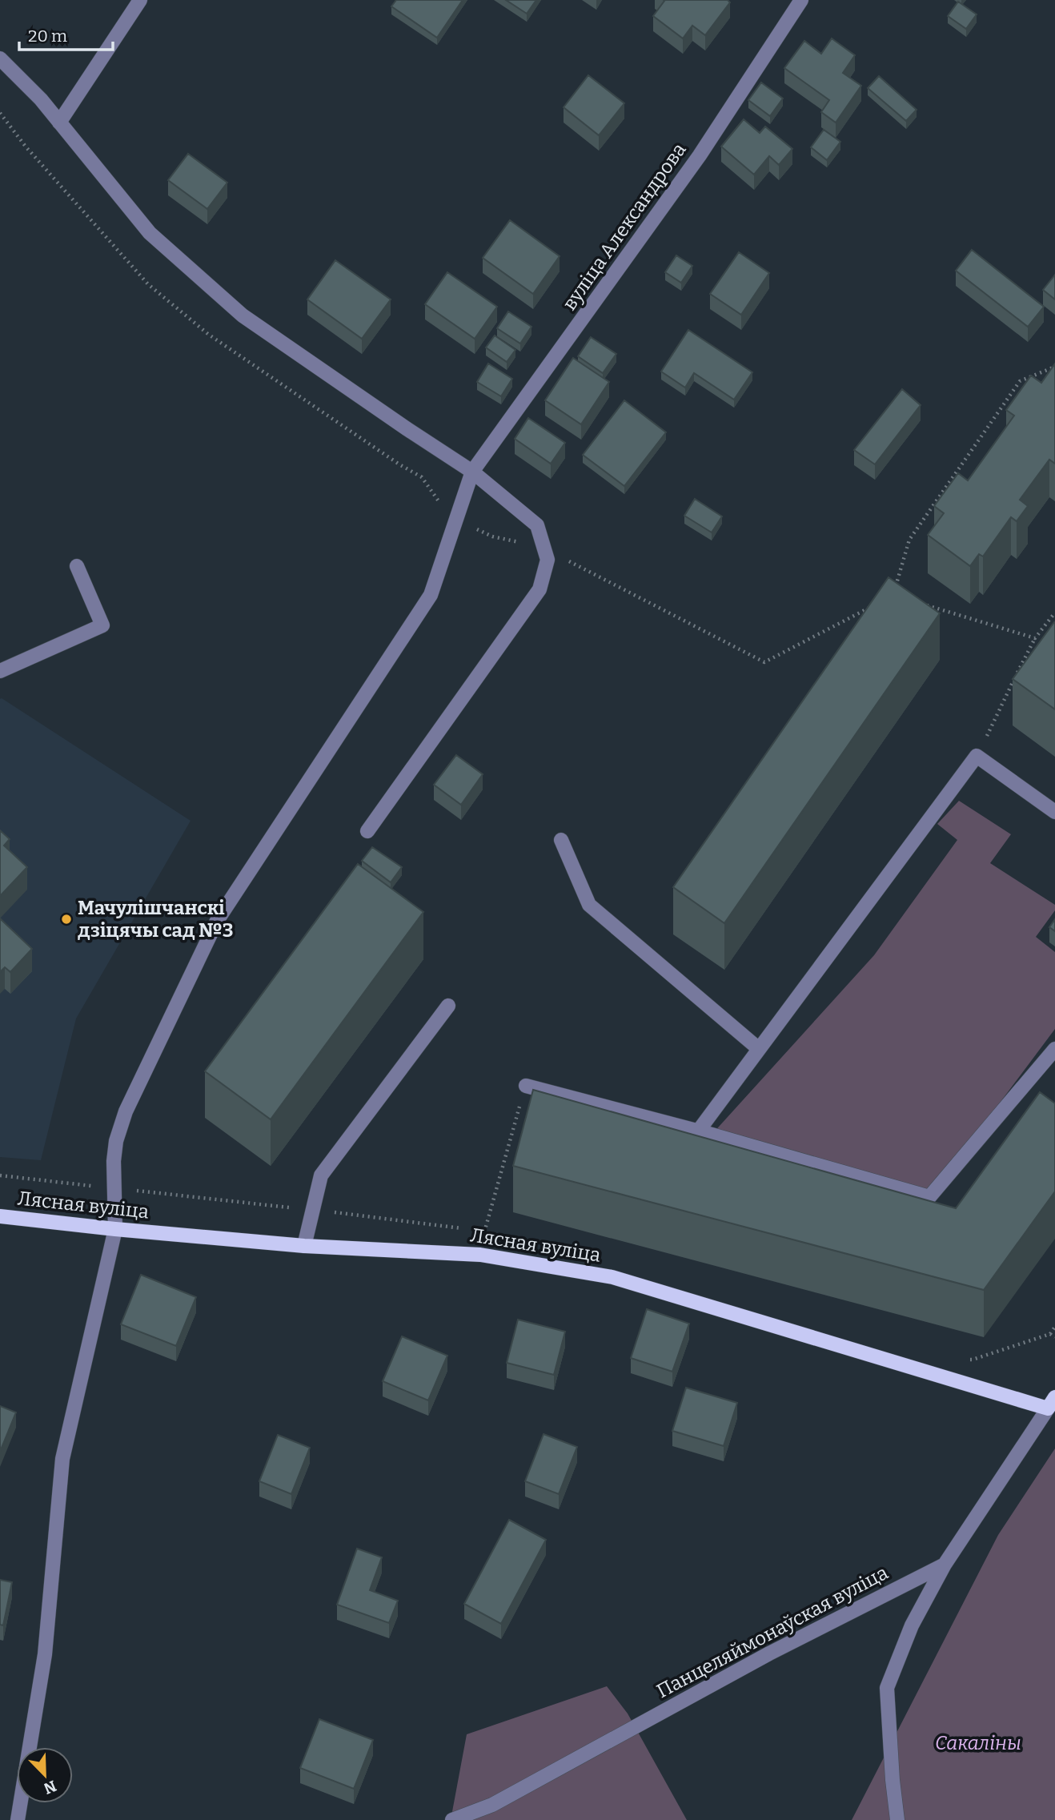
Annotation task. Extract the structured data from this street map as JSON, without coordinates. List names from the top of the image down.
{
  "streets": {
    "main road": ["Лясная вуліца"],
    "street": ["вуліца Александрова", "Панцеляймонаўская вуліца"]
  },
  "crossings": [
    ["вуліца Александрова", "Лясная вуліца"],
    ["Лясная вуліца", "Панцеляймонаўская вуліца"]
  ],
  "parks": ["Сакаліны"],
  "places": ["Мачулішчанскі дзіцячы сад №3"],
  "scale_bar": "20 m",
  "north": "bottom right"
}
